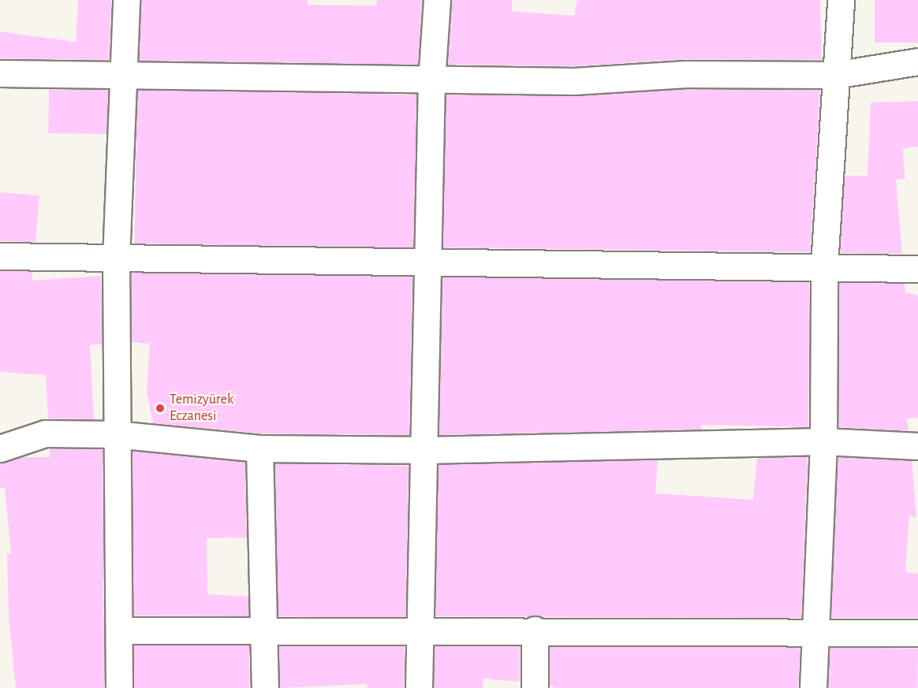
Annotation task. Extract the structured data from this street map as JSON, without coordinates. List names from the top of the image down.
{
  "places": ["Temizyürek Eczanesi"]
}
